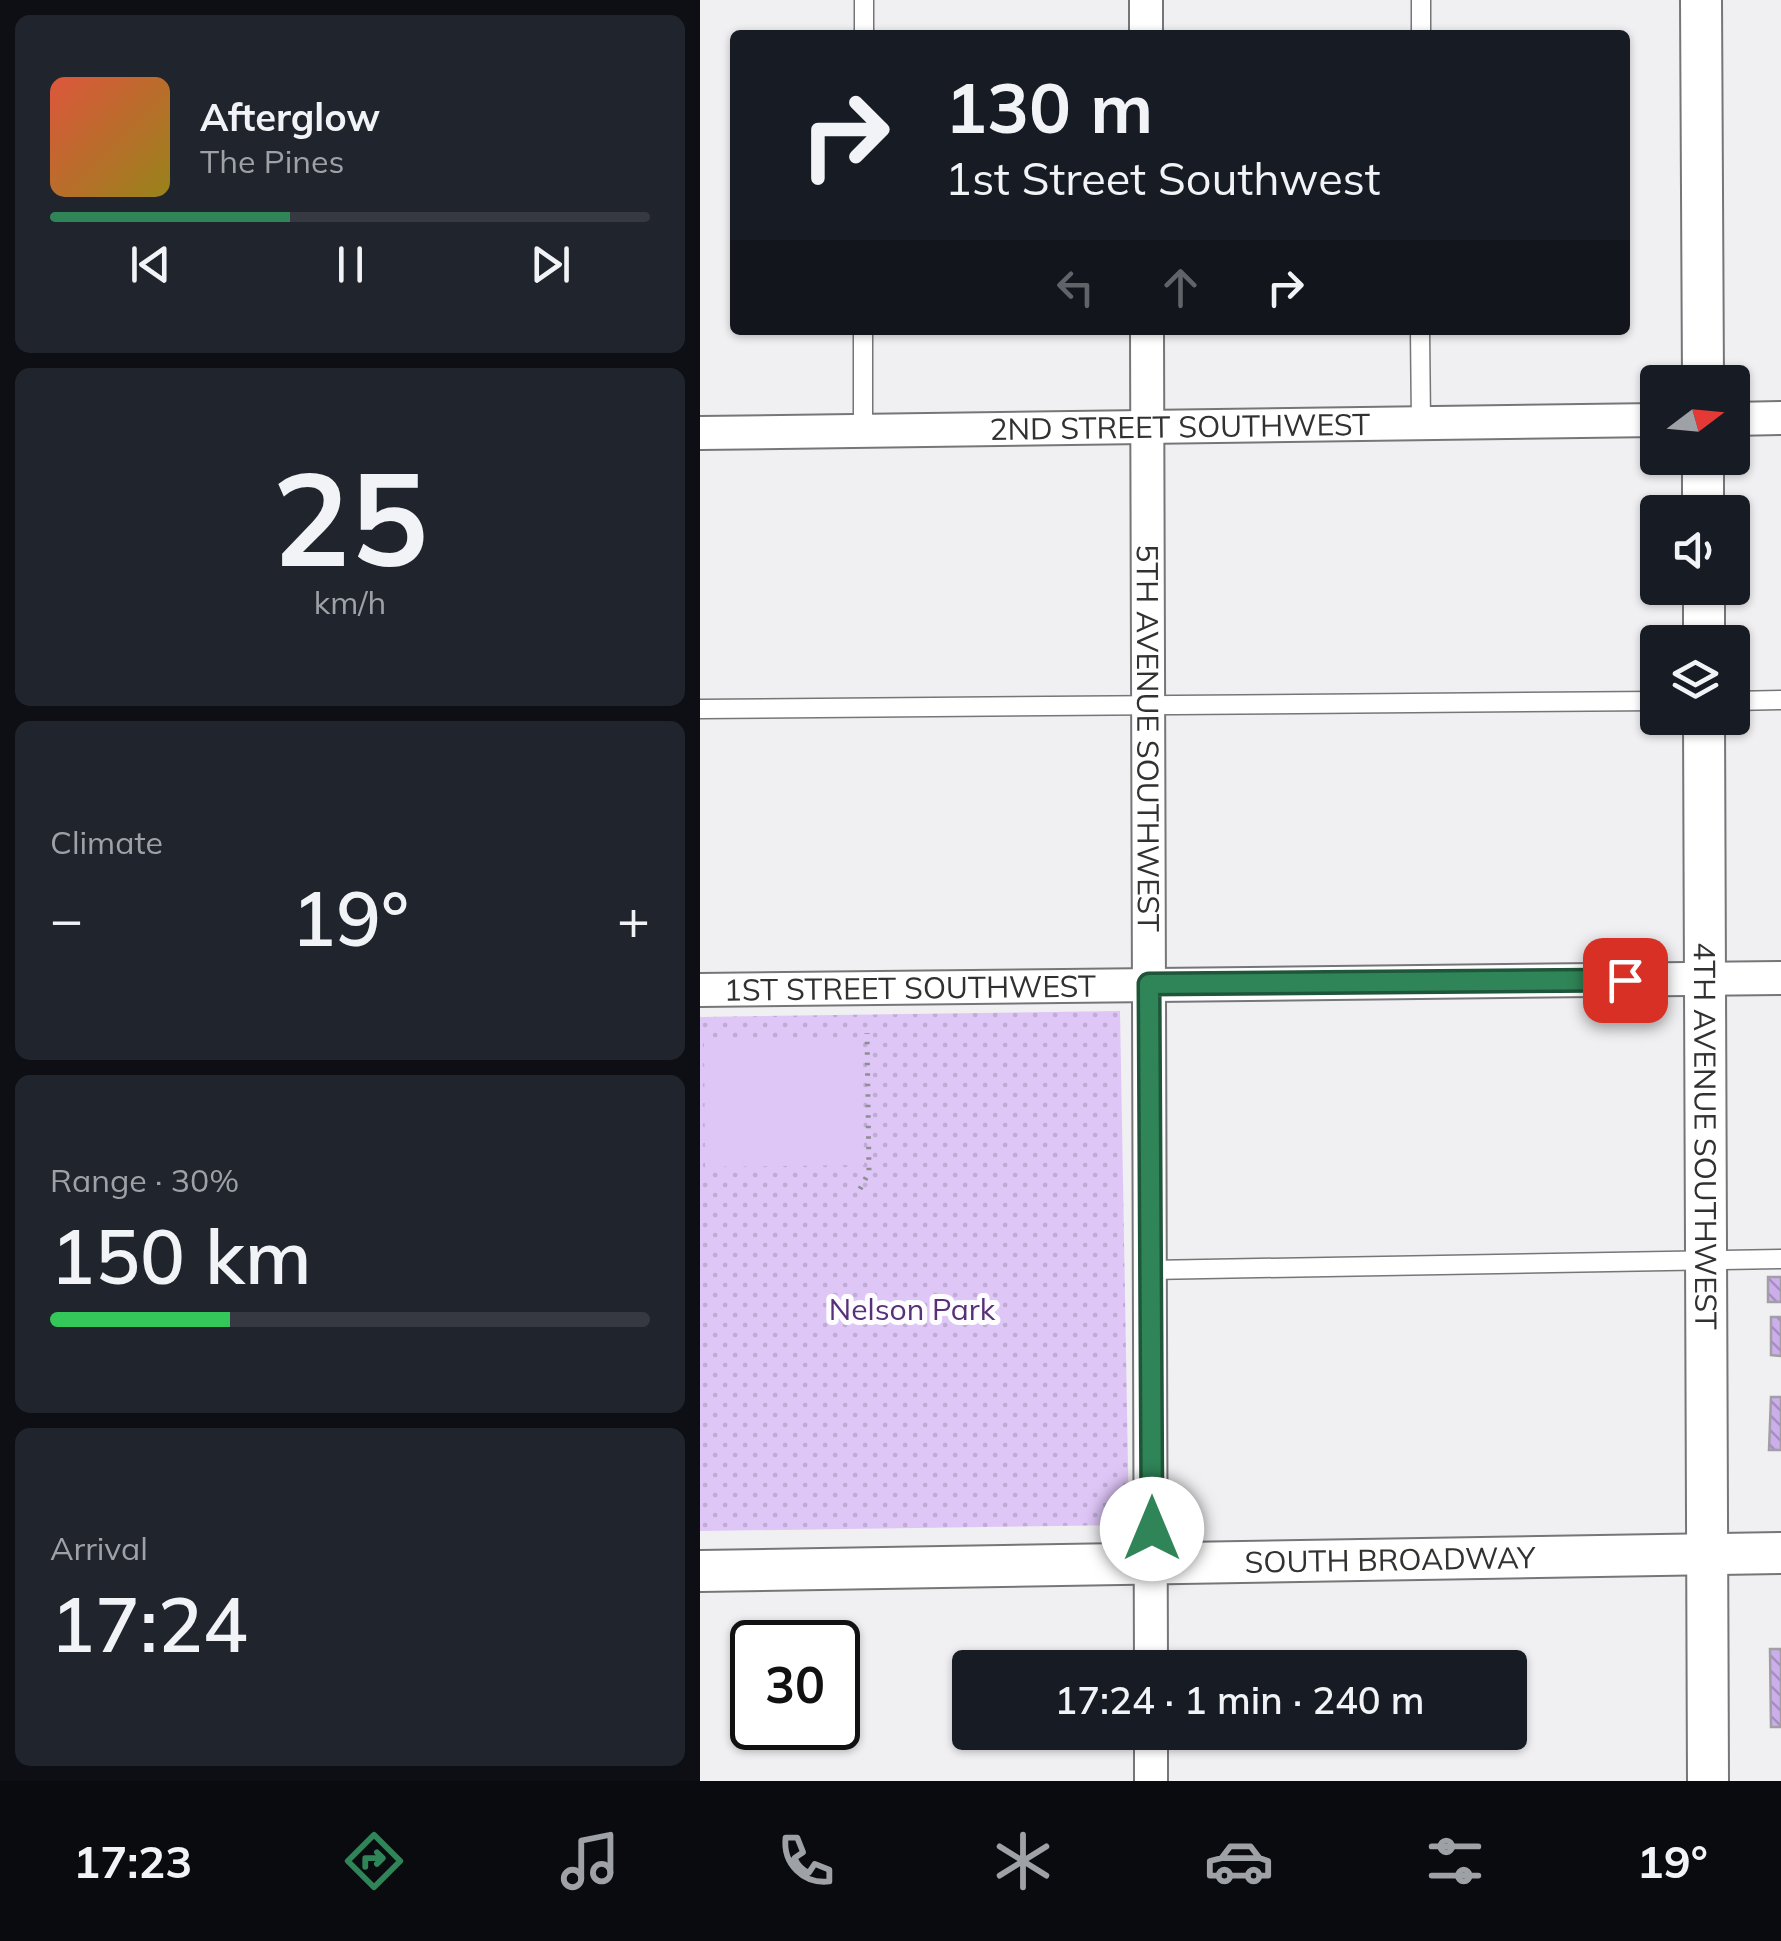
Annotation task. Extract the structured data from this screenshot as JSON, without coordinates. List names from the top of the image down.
{
  "streets": {
    "street": [
      "2ND STREET SOUTHWEST",
      "5TH AVENUE SOUTHWEST",
      "1ST STREET SOUTHWEST",
      "4TH AVENUE SOUTHWEST",
      "SOUTH BROADWAY"
    ]
  },
  "crossings": [
    ["2ND STREET SOUTHWEST", "5TH AVENUE SOUTHWEST"],
    ["5TH AVENUE SOUTHWEST", "1ST STREET SOUTHWEST"],
    ["5TH AVENUE SOUTHWEST", "SOUTH BROADWAY"],
    ["1ST STREET SOUTHWEST", "4TH AVENUE SOUTHWEST"],
    ["4TH AVENUE SOUTHWEST", "SOUTH BROADWAY"]
  ],
  "parks": ["Nelson Park"],
  "north": "right",
  "page": {
    "turn": ["130 m", "1st Street Southwest"],
    "song": ["Afterglow", "The Pines"],
    "tile": [
      ["25", "km/h"],
      "Climate",
      ["Range · 30%", "150 km"],
      ["Arrival", "17:24"]
    ],
    "heat": ["−", "19°", "+"],
    "limit": "30",
    "trip": "17:24 · 1 min · 240 m",
    "tabs": ["17:23", "19°"]
  }
}
